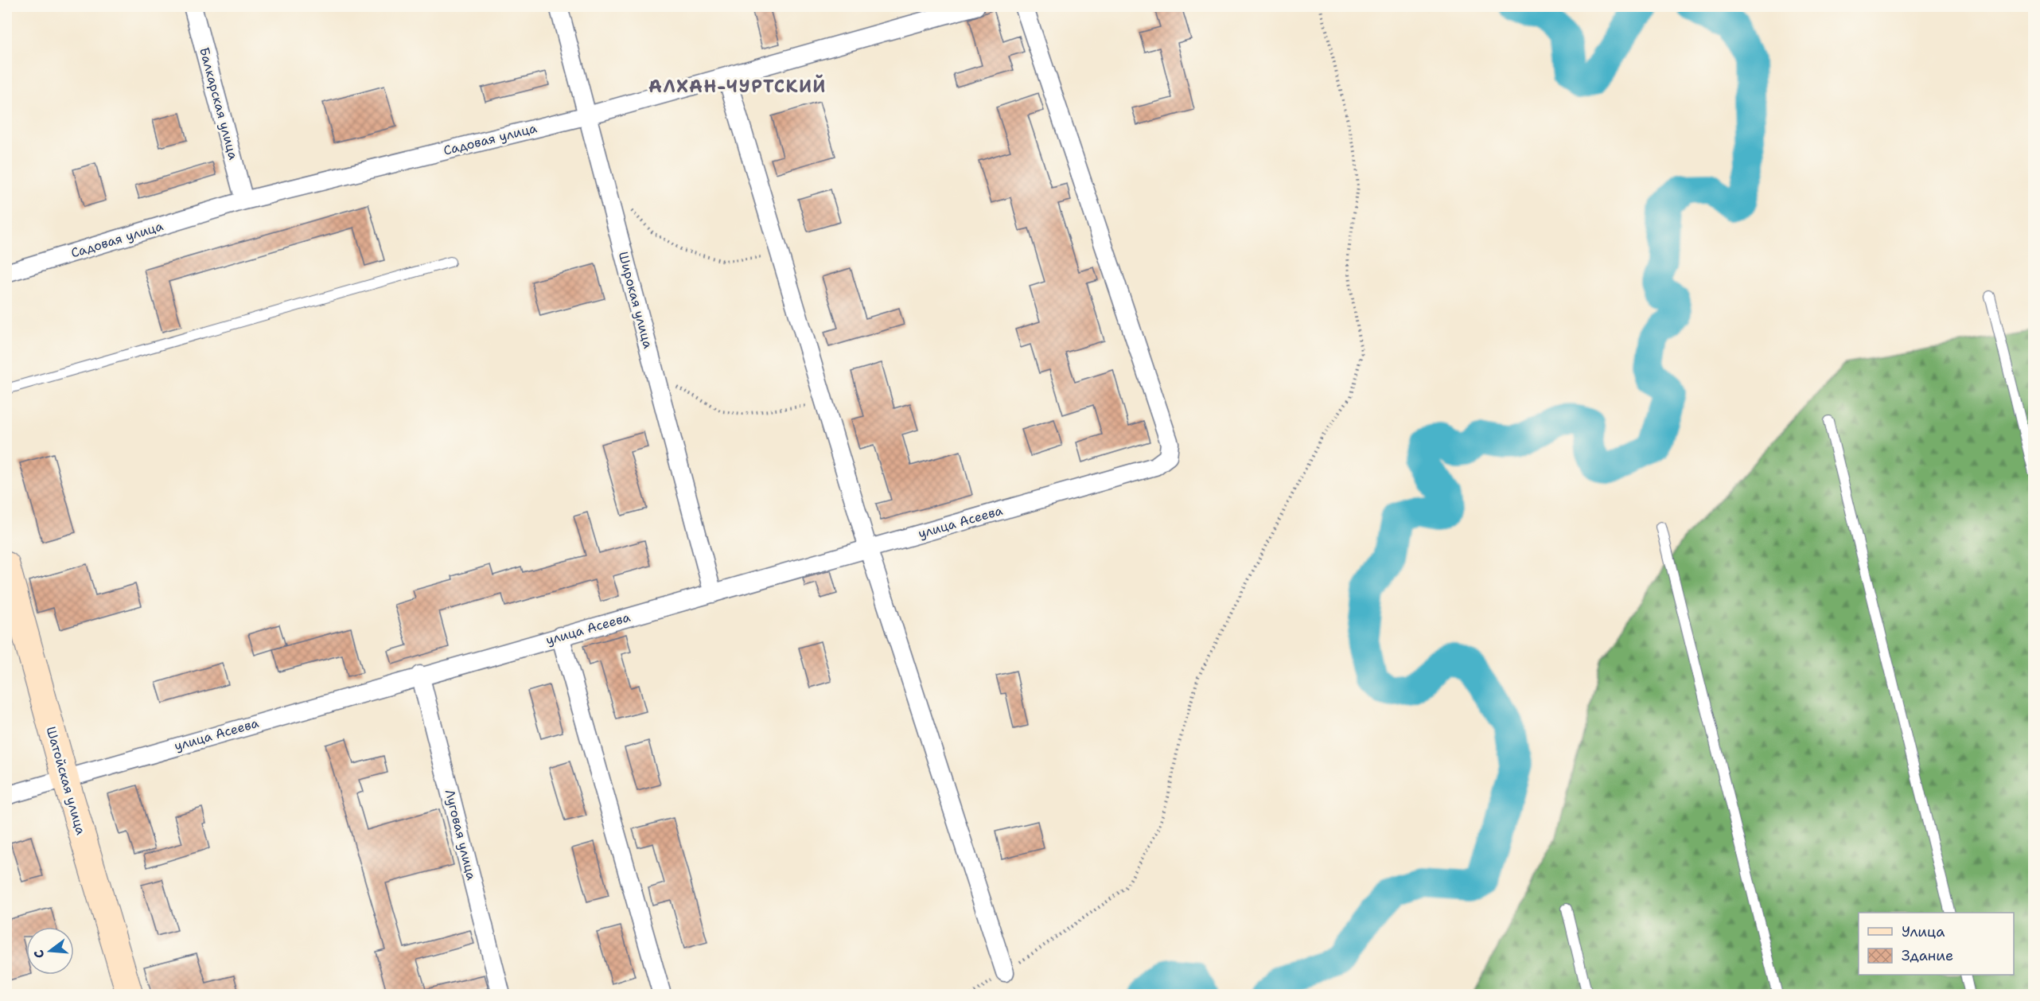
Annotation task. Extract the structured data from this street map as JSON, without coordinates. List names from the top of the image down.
{
  "streets": {
    "street": [
      "Балкарская улица",
      "Садовая улица",
      "Широкая улица",
      "улица Асеева",
      "Шатойская улица",
      "Луговая улица"
    ]
  },
  "crossings": [
    ["Балкарская улица", "Садовая улица"],
    ["Садовая улица", "Широкая улица"],
    ["Широкая улица", "улица Асеева"],
    ["улица Асеева", "Шатойская улица"],
    ["улица Асеева", "Луговая улица"]
  ],
  "districts": ["АЛХАН-ЧУРТСКИЙ"],
  "legend": ["Улица", "Здание"],
  "north": "left"
}
